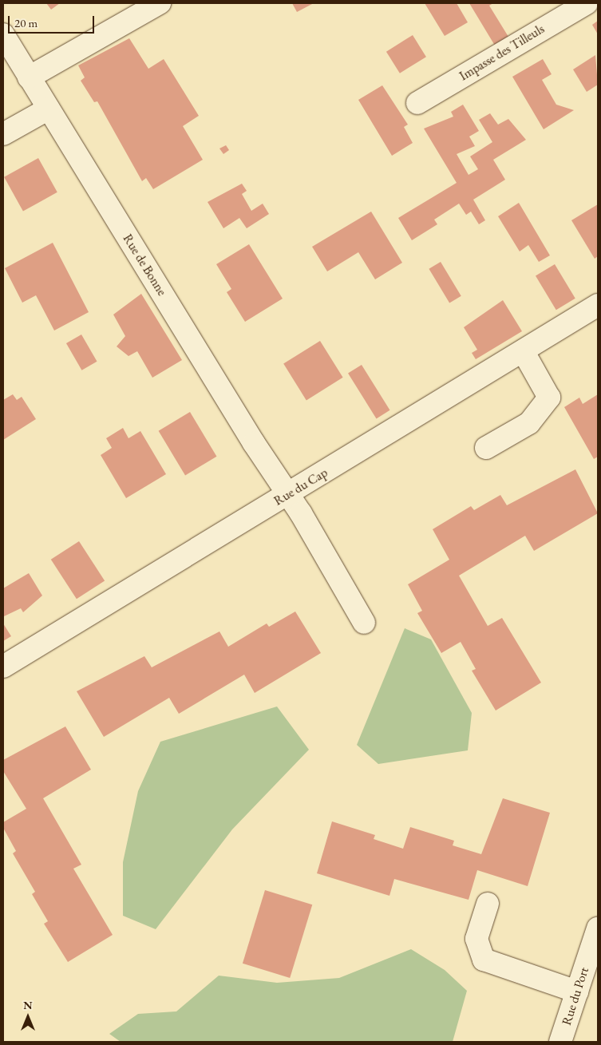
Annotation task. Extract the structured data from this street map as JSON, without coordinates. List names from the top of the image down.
{
  "streets": {
    "street": [
      "Impasse des Tilleuls",
      "Rue de Bonne",
      "Rue du Cap",
      "Rue du Port"
    ]
  },
  "crossings": [
    ["Rue de Bonne", "Rue du Cap"]
  ],
  "scale_bar": "20 m",
  "north": "top"
}
